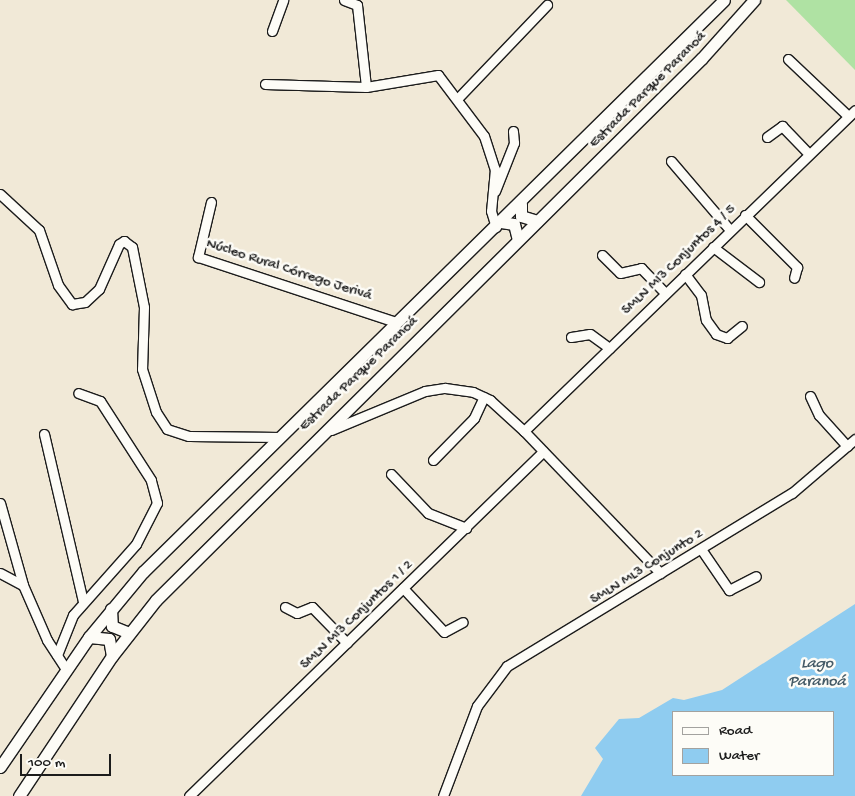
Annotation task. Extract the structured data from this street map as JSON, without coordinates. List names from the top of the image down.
{
  "streets": {
    "main road": ["Estrada Parque Paranoá"],
    "street": [
      "SMLN MI3 Conjuntos 4 / 5",
      "Núcleo Rural Córrego Jerivá",
      "SMLN ML3 Conjunto 2",
      "SMLN MI3 Conjuntos 1 / 2"
    ]
  },
  "crossings": [
    ["Estrada Parque Paranoá", "Núcleo Rural Córrego Jerivá"]
  ],
  "water": ["Lago Paranoá"],
  "legend": ["Road", "Water"],
  "scale_bar": "100 m"
}
